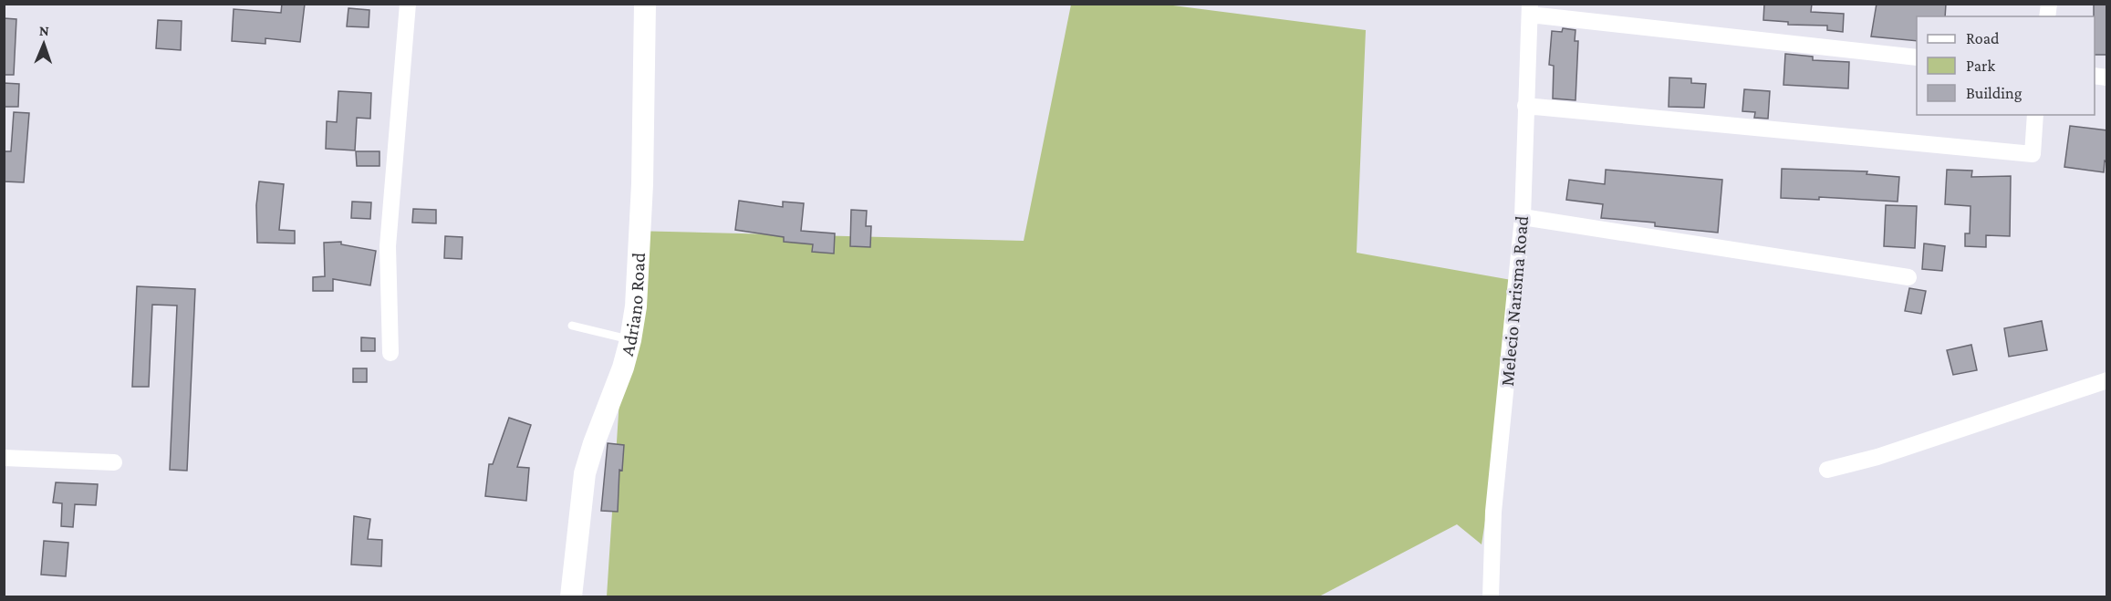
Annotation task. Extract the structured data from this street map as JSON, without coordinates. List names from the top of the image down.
{
  "streets": {
    "street": ["Melecio Narisma Road", "Adriano Road"]
  },
  "legend": ["Road", "Park", "Building"],
  "north": "top"
}
